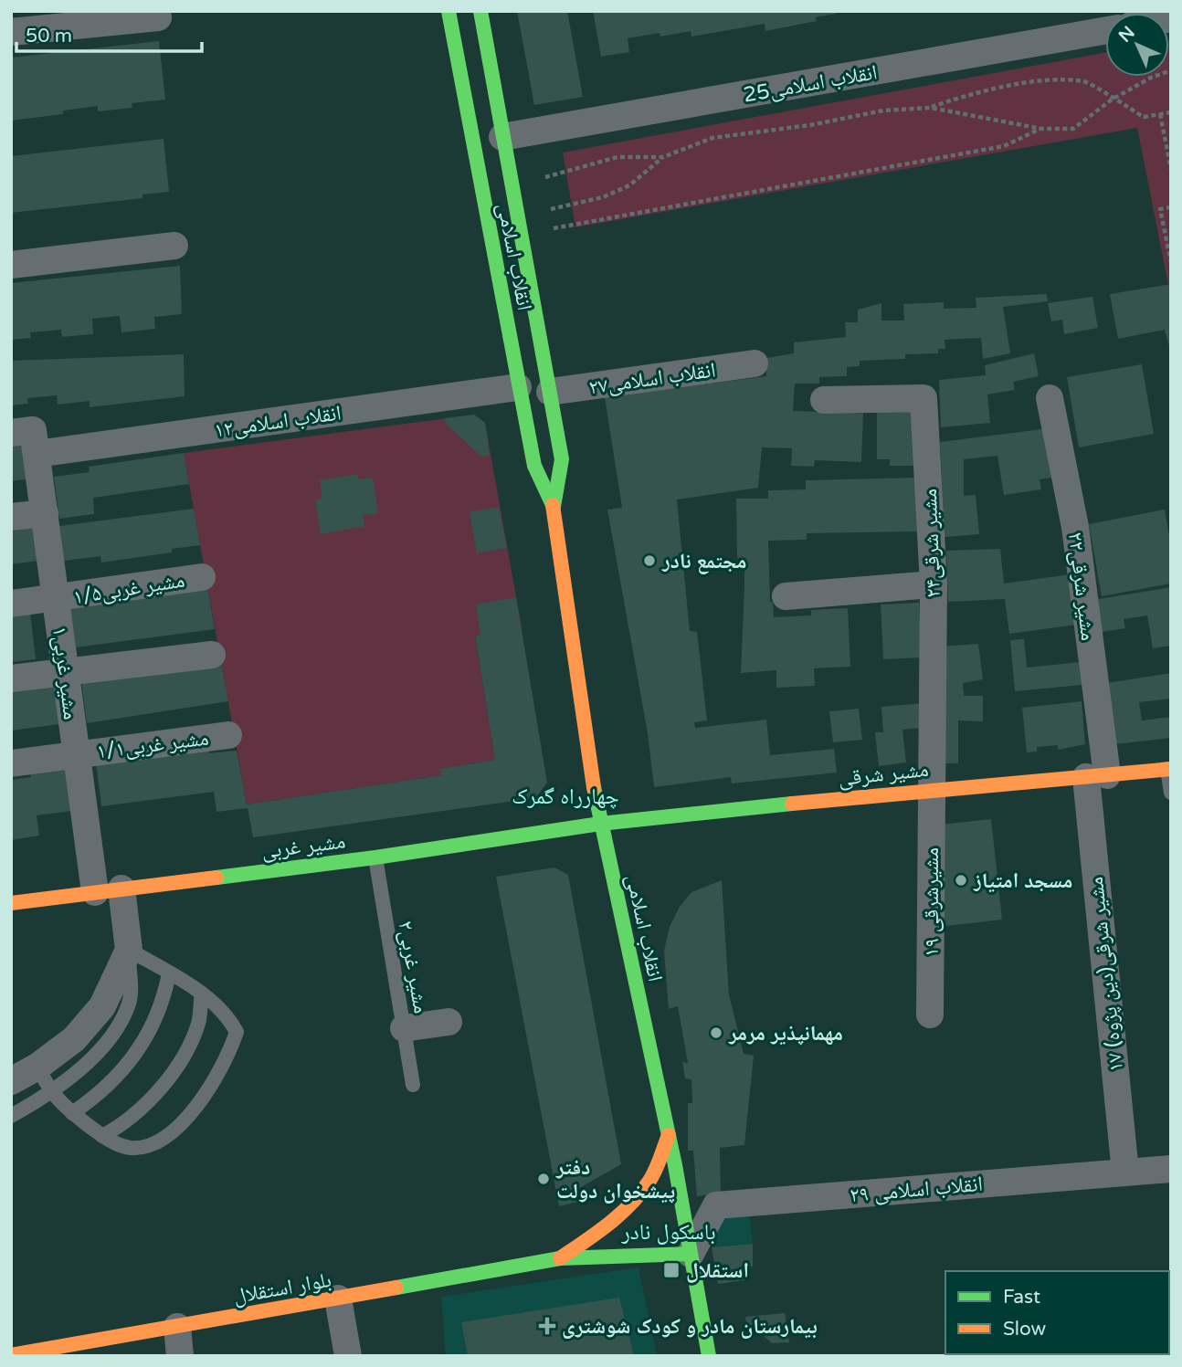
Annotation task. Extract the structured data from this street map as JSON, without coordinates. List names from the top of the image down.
{
  "streets": {
    "main road": [
      "انقلاب اسلامی",
      "مشیر شرقی",
      "مشیر غربی",
      "بلوار استقلال"
    ],
    "street": [
      "25انقلاب اسلامی",
      "انقلاب اسلامی۲۷",
      "انقلاب اسلامی۱۲",
      "مشیر شرقی۲۴",
      "مشیر شرقی۲۲",
      "۱/۵مشیر غربی",
      "مشیر غربی۱",
      "۱/۱مشیر غربی",
      "مشیرشرقی ۱۹",
      "۱۷ مشیر شرقی(دین پژوه)",
      "انقلاب اسلامی ۲۹"
    ],
    "lane": ["۲مشیر غربی"]
  },
  "crossings": [
    ["25انقلاب اسلامی", "انقلاب اسلامی"],
    ["انقلاب اسلامی", "انقلاب اسلامی۲۷"],
    ["انقلاب اسلامی", "انقلاب اسلامی۱۲"],
    ["انقلاب اسلامی", "مشیر شرقی"],
    ["انقلاب اسلامی", "مشیر غربی"],
    ["انقلاب اسلامی", "انقلاب اسلامی ۲۹"],
    ["انقلاب اسلامی", "بلوار استقلال"],
    ["انقلاب اسلامی۱۲", "مشیر غربی۱"],
    ["مشیر شرقی۲۴", "مشیر شرقی"],
    ["مشیر شرقی۲۴", "مشیرشرقی ۱۹"],
    ["مشیر شرقی۲۲", "مشیر شرقی"],
    ["مشیر شرقی۲۲", "۱۷ مشیر شرقی(دین پژوه)"],
    ["۱/۵مشیر غربی", "مشیر غربی۱"],
    ["مشیر غربی۱", "۱/۱مشیر غربی"],
    ["مشیر غربی۱", "مشیر غربی"],
    ["مشیر شرقی", "مشیر غربی"],
    ["مشیر شرقی", "مشیرشرقی ۱۹"],
    ["مشیر شرقی", "۱۷ مشیر شرقی(دین پژوه)"],
    ["مشیر غربی", "۲مشیر غربی"],
    ["۱۷ مشیر شرقی(دین پژوه)", "انقلاب اسلامی ۲۹"],
    ["انقلاب اسلامی ۲۹", "بلوار استقلال"]
  ],
  "districts": ["چهارراه گمرک", "باسکول نادر"],
  "places": {
    "other": [
      "مجتمع نادر",
      "مسجد امتیاز",
      "مهمانپذیر مرمر",
      "دفتر پیشخوان دولت"
    ],
    "transit": ["استقلال"],
    "health": ["بیمارستان مادر و کودک شوشتری"]
  },
  "legend": ["Fast", "Slow"],
  "scale_bar": "50 m",
  "north": "top left"
}
